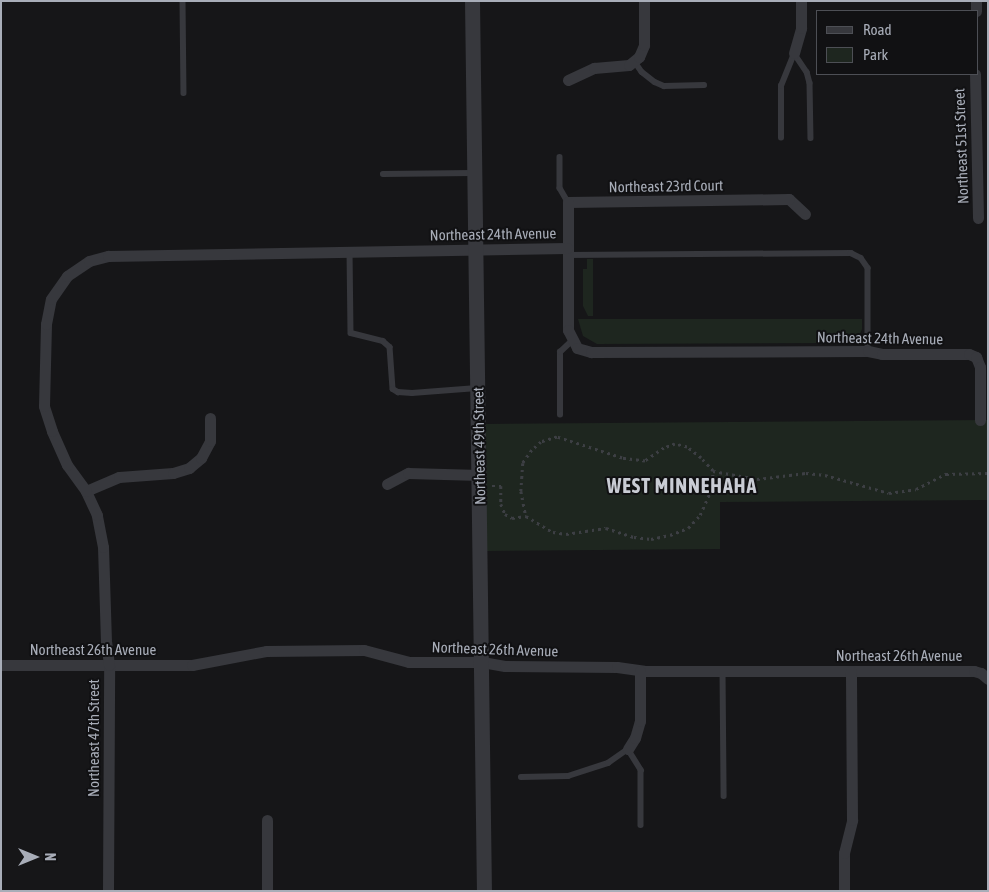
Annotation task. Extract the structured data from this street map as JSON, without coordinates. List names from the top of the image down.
{
  "streets": {
    "street": [
      "Northeast 51st Street",
      "Northeast 23rd Court",
      "Northeast 24th Avenue",
      "Northeast 49th Street",
      "Northeast 26th Avenue",
      "Northeast 47th Street"
    ]
  },
  "crossings": [
    ["Northeast 24th Avenue", "Northeast 49th Street"],
    ["Northeast 24th Avenue", "Northeast 47th Street"],
    ["Northeast 49th Street", "Northeast 26th Avenue"],
    ["Northeast 26th Avenue", "Northeast 47th Street"]
  ],
  "districts": ["WEST MINNEHAHA"],
  "legend": ["Road", "Park"],
  "north": "right"
}
